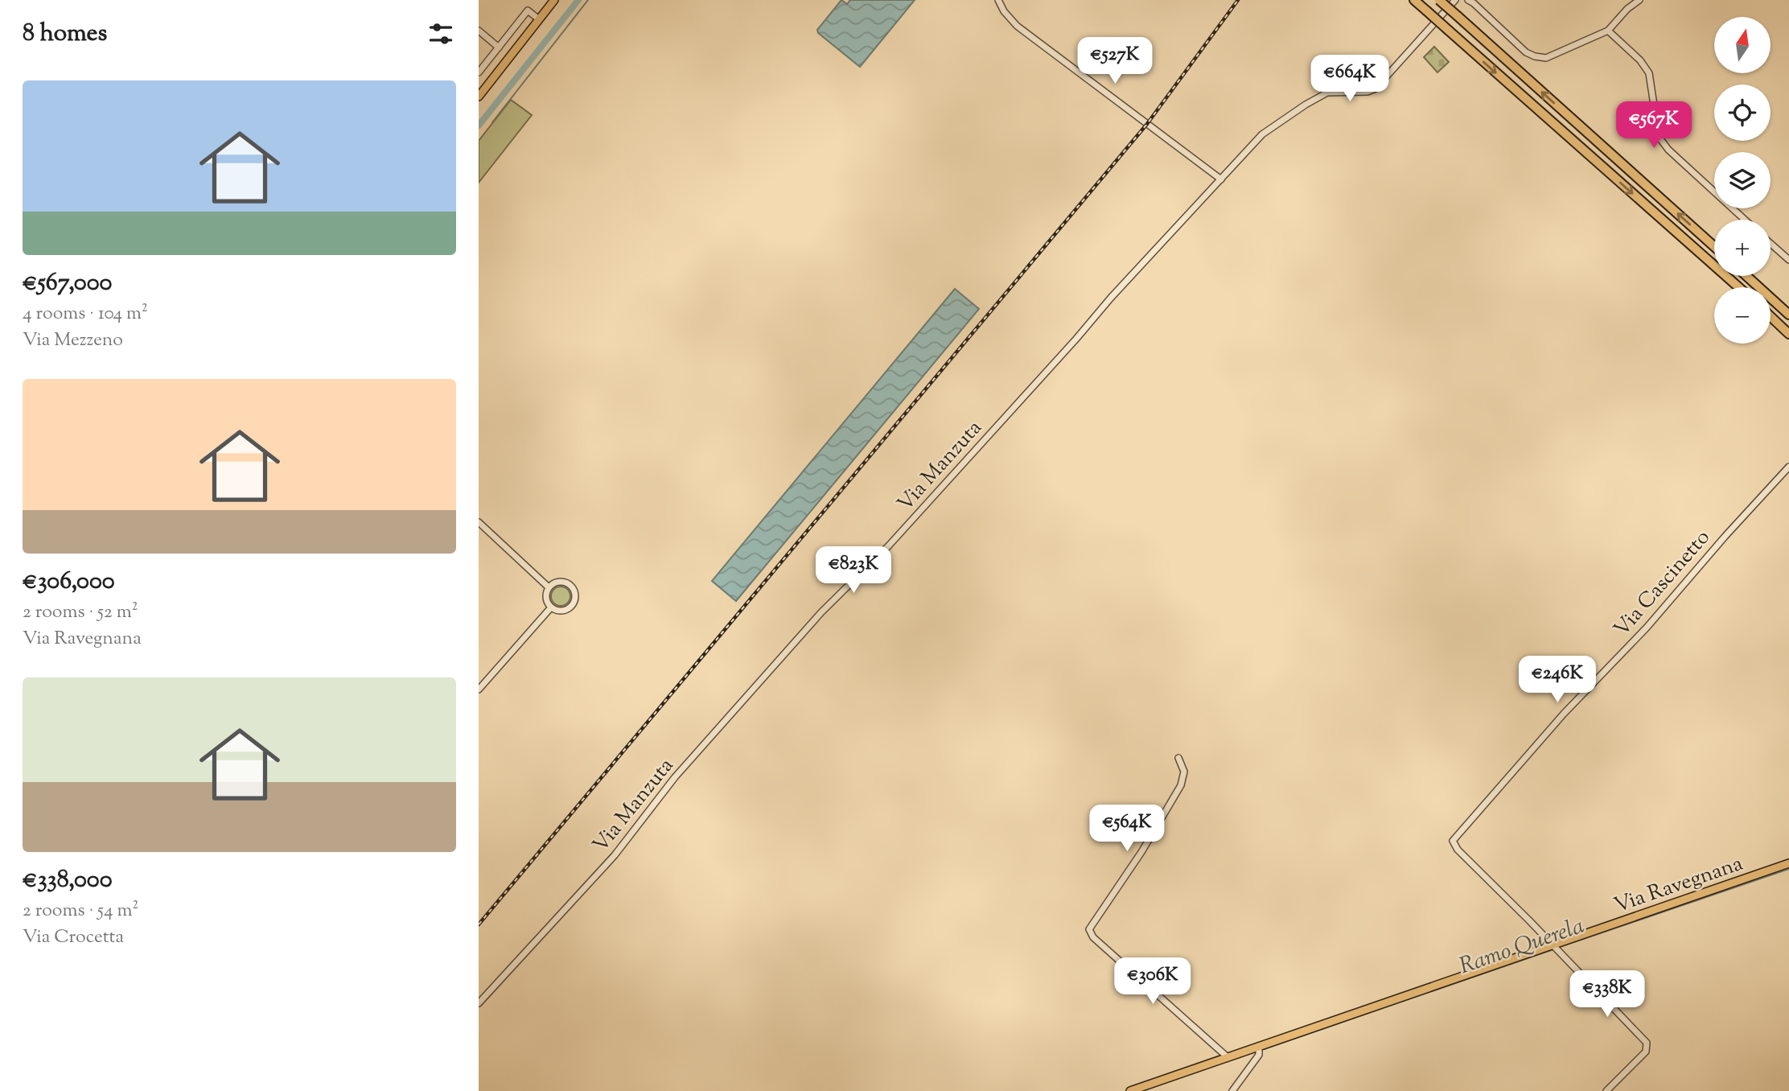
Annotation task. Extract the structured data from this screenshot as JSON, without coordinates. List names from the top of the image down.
{
  "streets": {
    "main road": ["Via Ravegnana"],
    "street": ["Via Manzuta", "Via Cascinetto"]
  },
  "crossings": [
    ["Via Cascinetto", "Via Ravegnana"]
  ],
  "water": ["Ramo Querela"],
  "north": "top",
  "page": {
    "heading": "8 homes",
    "map_buttons": ["+", "−"],
    "price": [
      "€527K",
      "€664K",
      "€567K",
      "€823K",
      "€246K",
      "€564K",
      "€306K",
      "€338K"
    ],
    "list": [
      {
        "name": "€567,000",
        "note": "4 rooms · 104 m² · Via Mezzeno"
      },
      {
        "name": "€306,000",
        "note": "2 rooms · 52 m² · Via Ravegnana"
      },
      {
        "name": "€338,000",
        "note": "2 rooms · 54 m² · Via Crocetta"
      }
    ]
  }
}
